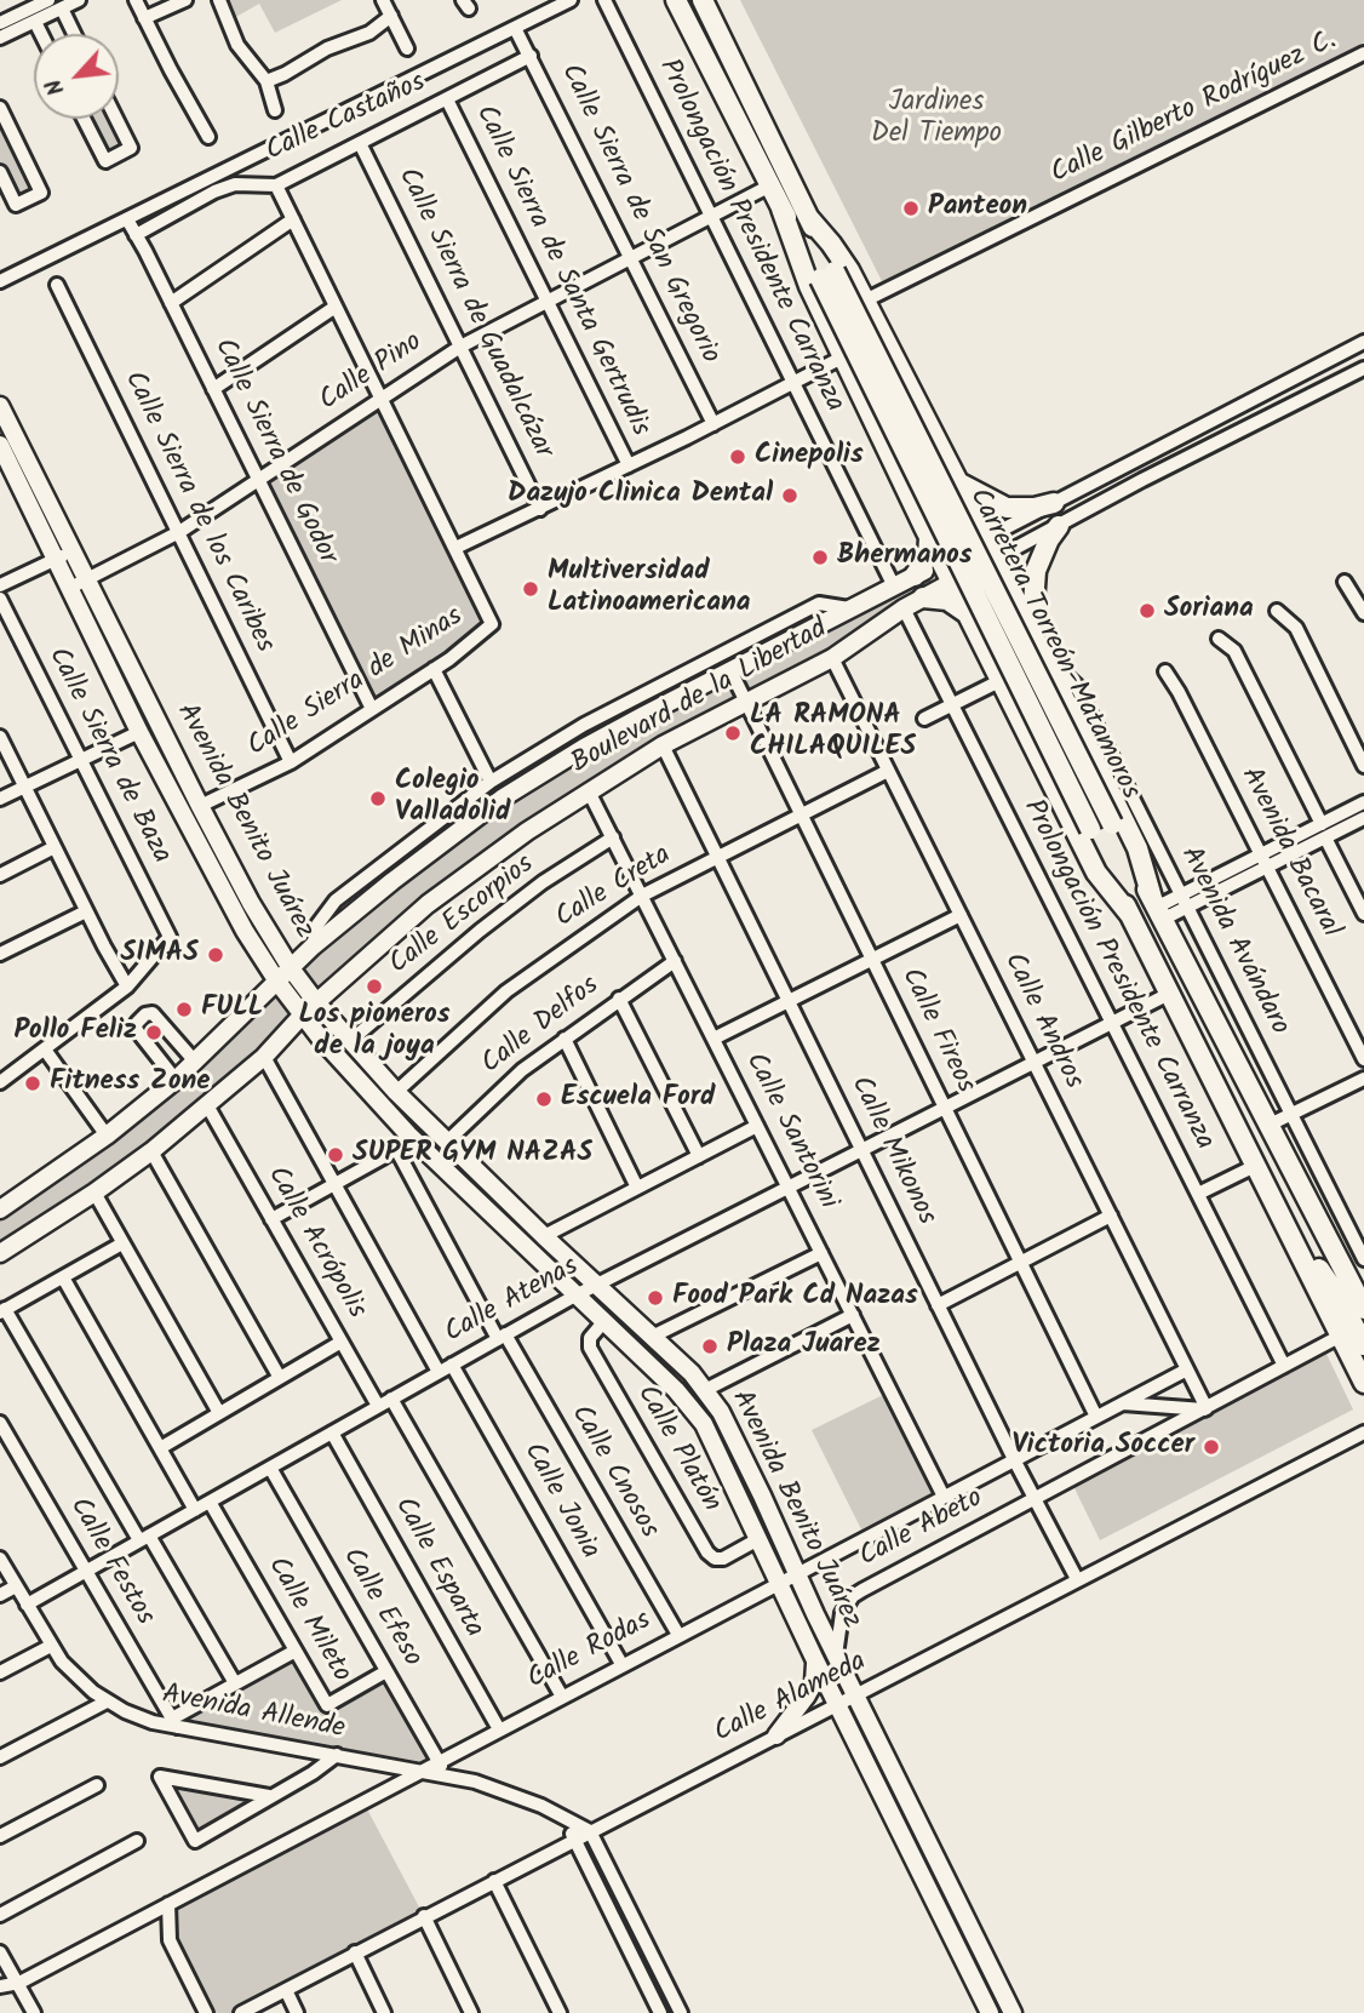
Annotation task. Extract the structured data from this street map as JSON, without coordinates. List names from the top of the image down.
{
  "streets": {
    "highway": ["Carretera Torreón-Matamoros"],
    "main road": ["Boulevard de la Libertad", "Avenida Benito Juárez"],
    "street": [
      "Calle Gilberto Rodríguez C.",
      "Calle Castaños",
      "Calle Sierra de San Gregorio",
      "Prolongación Presidente Carranza",
      "Calle Sierra de Santa Gertrudis",
      "Calle Sierra de Guadalcázar",
      "Calle Pino",
      "Calle Sierra de Godor",
      "Calle Sierra de los Caribes",
      "Calle Sierra de Minas",
      "Calle Sierra de Baza",
      "Avenida Bacaral",
      "Calle Creta",
      "Calle Escorpios",
      "Avenida Avándaro",
      "Calle Andros",
      "Calle Delfos",
      "Calle Fireos",
      "Calle Santorini",
      "Calle Mikonos",
      "Calle Acrópolis",
      "Calle Atenas",
      "Calle Platón",
      "Calle Cnosos",
      "Calle Jonia",
      "Calle Abeto",
      "Calle Festos",
      "Calle Esparta",
      "Calle Efeso",
      "Calle Mileto",
      "Calle Rodas",
      "Calle Alameda",
      "Avenida Allende"
    ]
  },
  "crossings": [
    ["Calle Castaños", "Calle Sierra de San Gregorio"],
    ["Calle Castaños", "Calle Sierra de Santa Gertrudis"],
    ["Calle Castaños", "Calle Sierra de Guadalcázar"],
    ["Calle Castaños", "Calle Sierra de Godor"],
    ["Calle Sierra de San Gregorio", "Calle Pino"],
    ["Prolongación Presidente Carranza", "Calle Pino"],
    ["Prolongación Presidente Carranza", "Boulevard de la Libertad"],
    ["Prolongación Presidente Carranza", "Calle Atenas"],
    ["Prolongación Presidente Carranza", "Calle Abeto"],
    ["Calle Sierra de Santa Gertrudis", "Calle Pino"],
    ["Calle Sierra de Guadalcázar", "Calle Pino"],
    ["Calle Pino", "Calle Sierra de Godor"],
    ["Calle Pino", "Calle Sierra de los Caribes"],
    ["Calle Pino", "Avenida Benito Juárez"],
    ["Calle Sierra de Godor", "Calle Sierra de Minas"],
    ["Calle Sierra de los Caribes", "Calle Sierra de Minas"],
    ["Calle Sierra de Minas", "Avenida Benito Juárez"],
    ["Boulevard de la Libertad", "Avenida Benito Juárez"],
    ["Boulevard de la Libertad", "Calle Andros"],
    ["Boulevard de la Libertad", "Calle Fireos"],
    ["Boulevard de la Libertad", "Calle Santorini"],
    ["Boulevard de la Libertad", "Calle Mikonos"],
    ["Boulevard de la Libertad", "Calle Acrópolis"],
    ["Avenida Benito Juárez", "Calle Creta"],
    ["Avenida Benito Juárez", "Calle Escorpios"],
    ["Avenida Benito Juárez", "Calle Delfos"],
    ["Avenida Benito Juárez", "Calle Atenas"],
    ["Avenida Benito Juárez", "Calle Platón"],
    ["Avenida Benito Juárez", "Calle Cnosos"],
    ["Avenida Benito Juárez", "Calle Abeto"],
    ["Avenida Benito Juárez", "Calle Rodas"],
    ["Avenida Benito Juárez", "Calle Alameda"],
    ["Calle Creta", "Calle Andros"],
    ["Calle Creta", "Calle Fireos"],
    ["Calle Creta", "Calle Santorini"],
    ["Calle Creta", "Calle Mikonos"],
    ["Calle Escorpios", "Calle Santorini"],
    ["Calle Andros", "Calle Atenas"],
    ["Calle Andros", "Calle Abeto"],
    ["Calle Andros", "Calle Rodas"],
    ["Calle Delfos", "Calle Santorini"],
    ["Calle Fireos", "Calle Atenas"],
    ["Calle Fireos", "Calle Rodas"],
    ["Calle Santorini", "Calle Atenas"],
    ["Calle Santorini", "Calle Rodas"],
    ["Calle Mikonos", "Calle Atenas"],
    ["Calle Mikonos", "Calle Abeto"],
    ["Calle Mikonos", "Calle Rodas"],
    ["Calle Mikonos", "Calle Alameda"],
    ["Calle Acrópolis", "Calle Atenas"],
    ["Calle Atenas", "Calle Cnosos"],
    ["Calle Atenas", "Calle Jonia"],
    ["Calle Atenas", "Calle Festos"],
    ["Calle Atenas", "Calle Esparta"],
    ["Calle Atenas", "Calle Efeso"],
    ["Calle Atenas", "Calle Mileto"],
    ["Calle Atenas", "Avenida Allende"],
    ["Calle Cnosos", "Calle Rodas"],
    ["Calle Jonia", "Calle Rodas"],
    ["Calle Festos", "Avenida Allende"],
    ["Calle Esparta", "Calle Rodas"],
    ["Calle Efeso", "Calle Mileto"],
    ["Calle Efeso", "Calle Rodas"],
    ["Calle Efeso", "Avenida Allende"],
    ["Calle Rodas", "Avenida Allende"],
    ["Calle Alameda", "Avenida Allende"]
  ],
  "parks": ["Jardines Del Tiempo"],
  "places": [
    "Panteon",
    "Cinepolis",
    "Dazujo Clinica Dental",
    "Bhermanos",
    "Multiversidad Latinoamericana",
    "Soriana",
    "LA RAMONA CHILAQUILES",
    "Colegio Valladolid",
    "SIMAS",
    "Los pioneros de la joya",
    "FULL",
    "Pollo Feliz",
    "Fitness Zone",
    "Escuela Ford",
    "SUPER GYM NAZAS",
    "Food Park Cd Nazas",
    "Plaza Juarez",
    "Victoria Soccer"
  ],
  "north": "bottom left"
}
